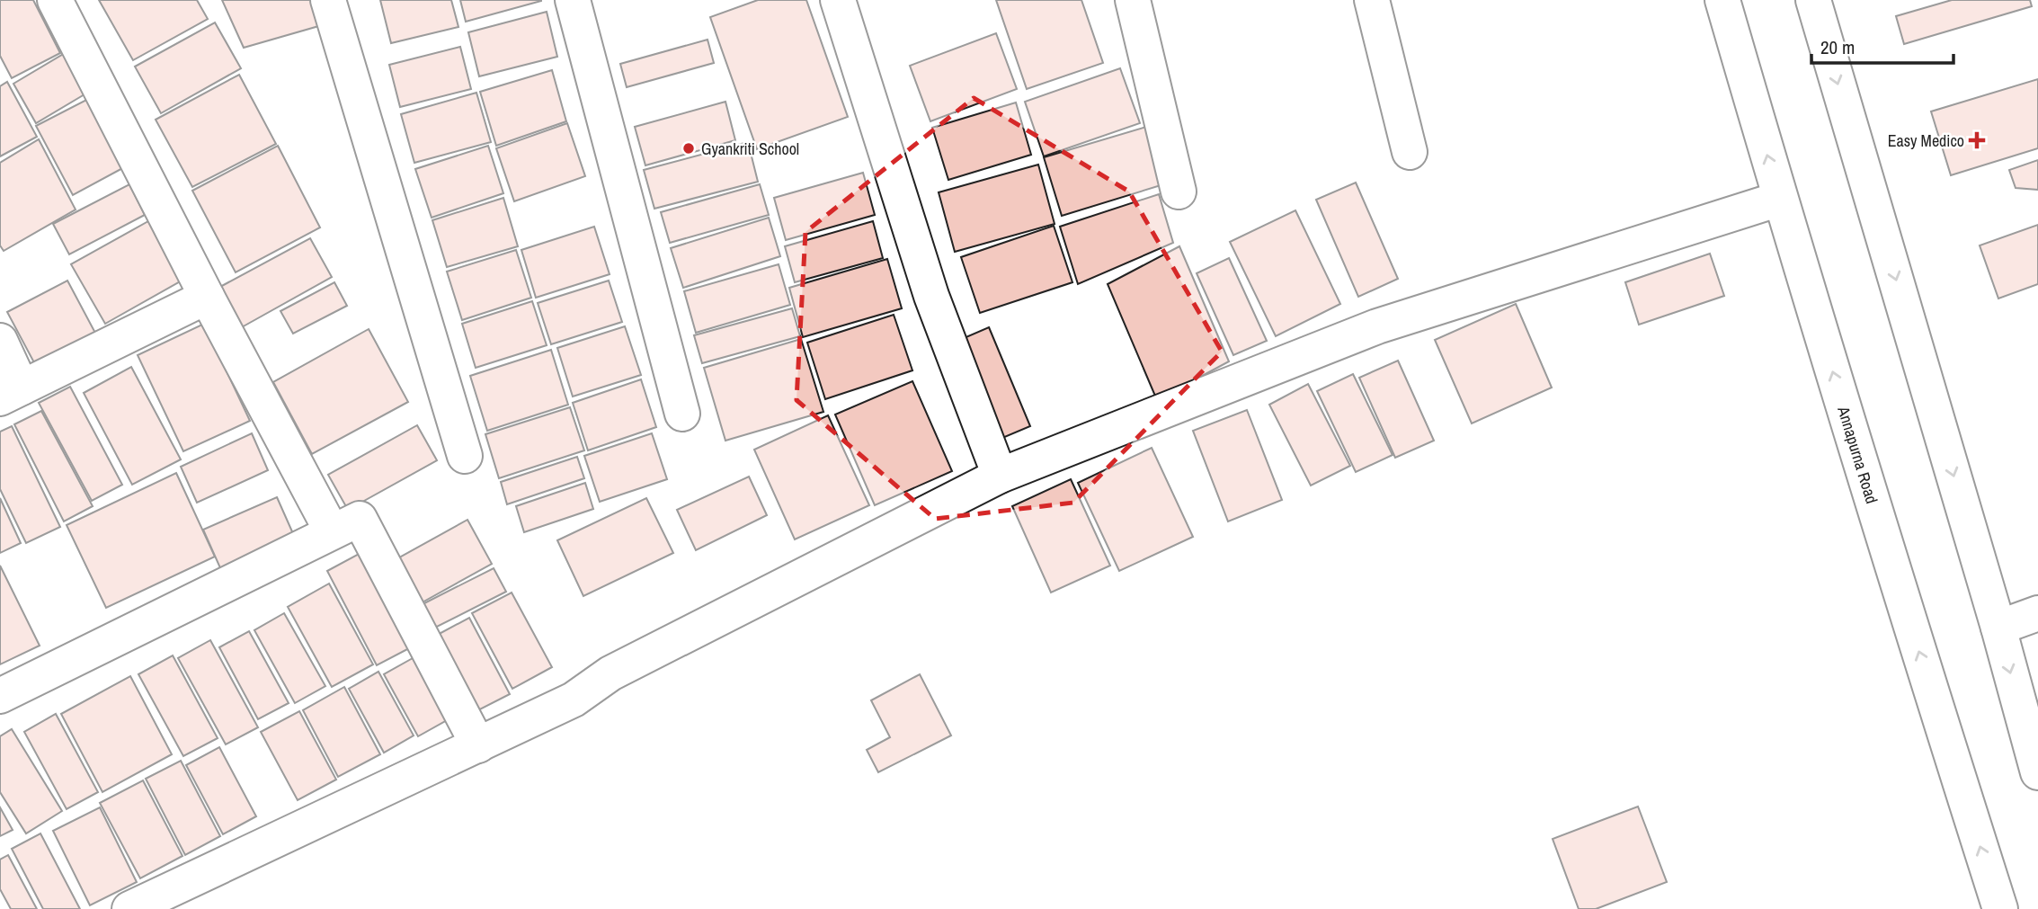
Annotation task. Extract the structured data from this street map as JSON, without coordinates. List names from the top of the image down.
{
  "streets": {
    "street": ["Annapurna Road"]
  },
  "places": {
    "health": ["Easy Medico"],
    "other": ["Gyankriti School"]
  },
  "scale_bar": "20 m"
}
